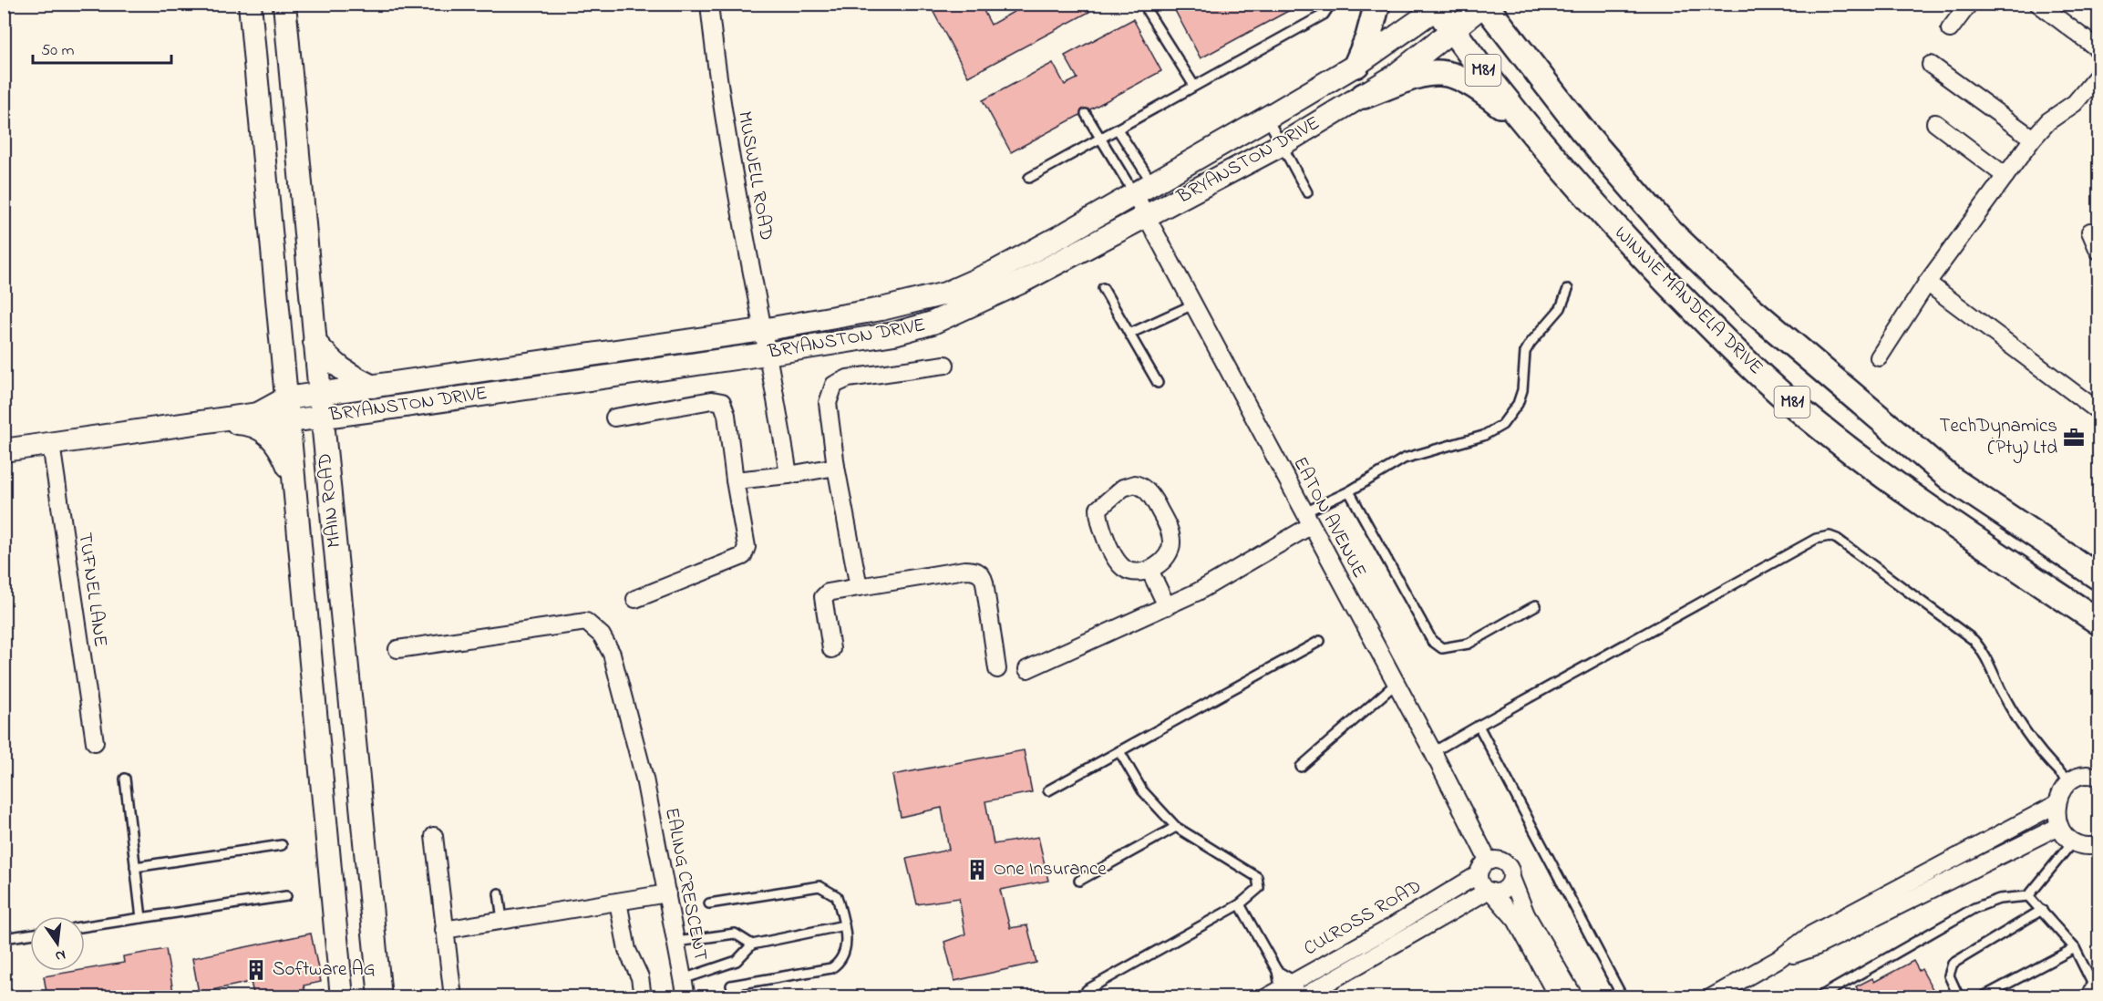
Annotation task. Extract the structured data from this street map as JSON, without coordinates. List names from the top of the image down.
{
  "streets": {
    "main road": [
      "M81",
      "BRYANSTON DRIVE",
      "WINNIE MANDELA DRIVE",
      "MAIN ROAD"
    ],
    "street": [
      "MUSWELL ROAD",
      "EATON AVENUE",
      "TUFNEL LANE",
      "EALING CRESCENT",
      "CULROSS ROAD"
    ]
  },
  "crossings": [
    ["BRYANSTON DRIVE", "MUSWELL ROAD"],
    ["BRYANSTON DRIVE", "WINNIE MANDELA DRIVE"],
    ["BRYANSTON DRIVE", "MAIN ROAD"],
    ["BRYANSTON DRIVE", "EATON AVENUE"],
    ["BRYANSTON DRIVE", "TUFNEL LANE"],
    ["EATON AVENUE", "CULROSS ROAD"]
  ],
  "places": {
    "office": ["TechDynamics (Pty) Ltd"],
    "building": ["One Insurance", "Software AG"]
  },
  "scale_bar": "50 m",
  "north": "bottom"
}
